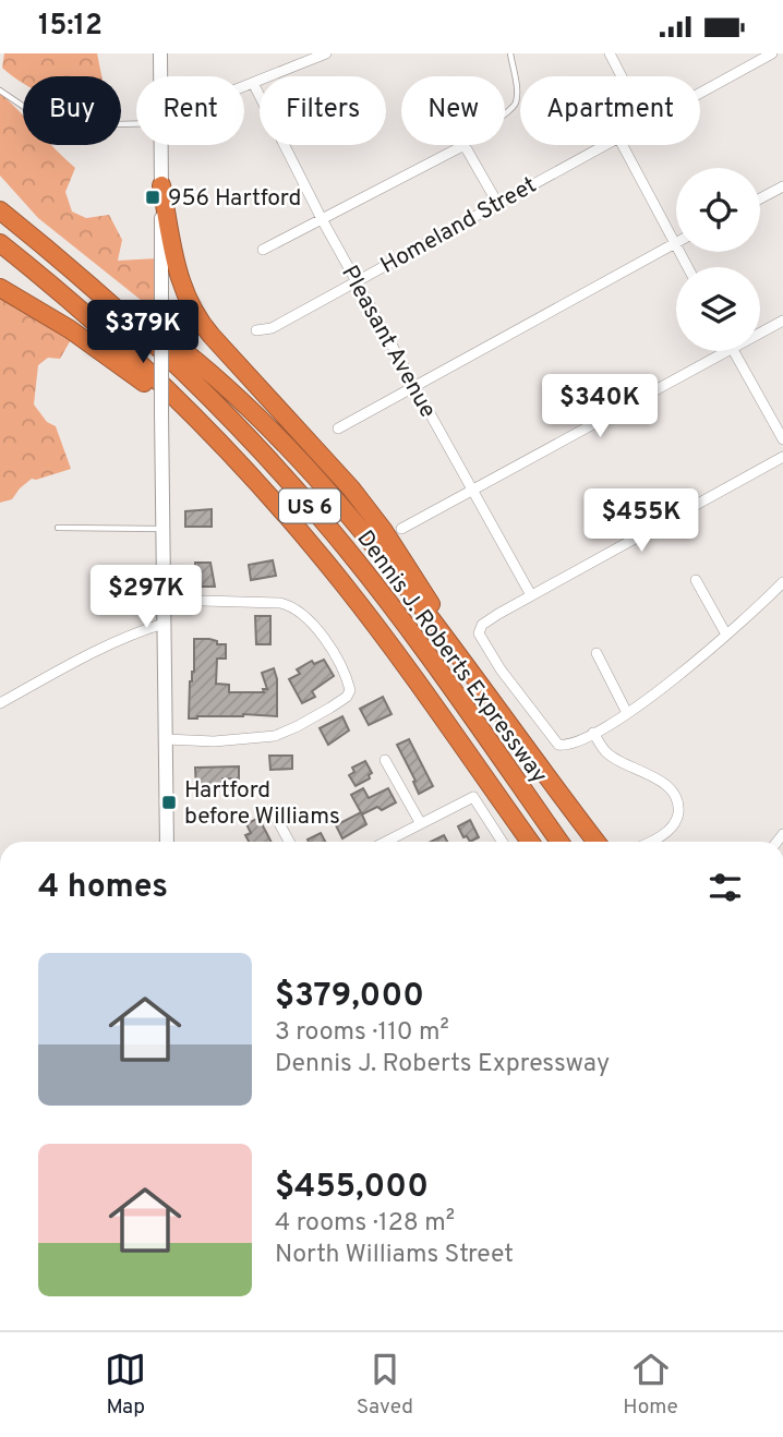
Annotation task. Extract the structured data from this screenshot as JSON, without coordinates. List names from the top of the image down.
{
  "streets": {
    "highway": ["US 6", "Dennis J. Roberts Expressway"],
    "street": ["Homeland Street", "Pleasant Avenue"]
  },
  "crossings": [
    ["Homeland Street", "Pleasant Avenue"]
  ],
  "places": {
    "transit": ["956 Hartford", "Hartford before Williams"]
  },
  "page": {
    "status": "15:12",
    "chip": [
      "Buy",
      "Rent",
      "Filters",
      "New",
      "Apartment"
    ],
    "price": [
      "$379K",
      "$340K",
      "$455K",
      "$297K"
    ],
    "heading": "4 homes",
    "list": [
      {
        "name": "$379,000",
        "note": "3 rooms · 110 m² · Dennis J. Roberts Expressway"
      },
      {
        "name": "$455,000",
        "note": "4 rooms · 128 m² · North Williams Street"
      }
    ],
    "tabs": ["Map", "Saved", "Home"]
  }
}
